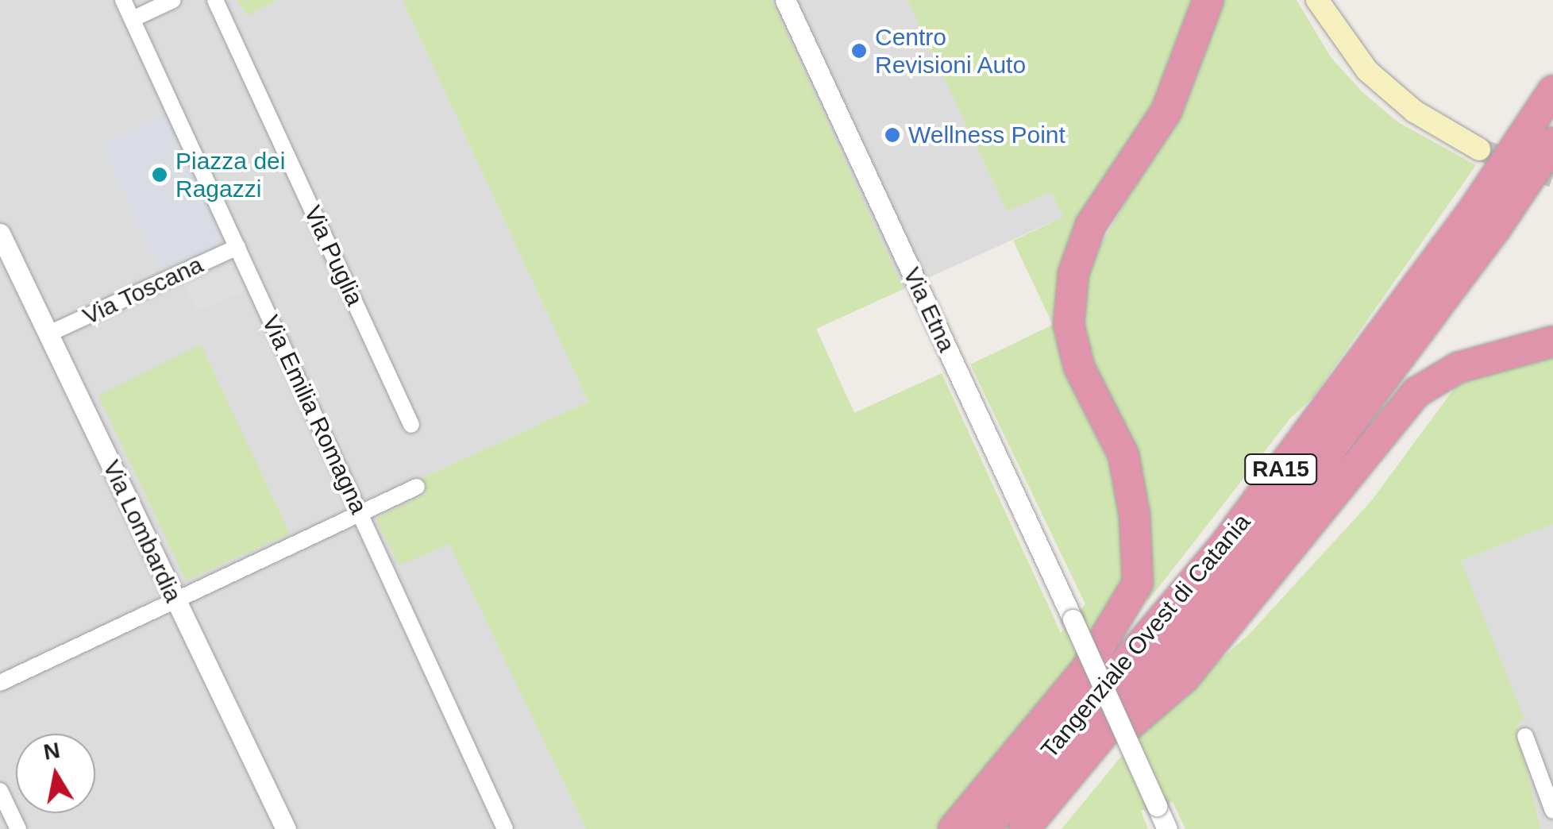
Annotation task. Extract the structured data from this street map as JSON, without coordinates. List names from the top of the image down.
{
  "streets": {
    "highway": ["RA15", "Tangenziale Ovest di Catania"],
    "street": [
      "Via Puglia",
      "Via Toscana",
      "Via Etna",
      "Via Emilia Romagna",
      "Via Lombardia"
    ]
  },
  "crossings": [
    ["Via Toscana", "Via Emilia Romagna"],
    ["Via Toscana", "Via Lombardia"]
  ],
  "places": ["Centro Revisioni Auto", "Wellness Point", "Piazza dei Ragazzi"],
  "north": "top"
}
